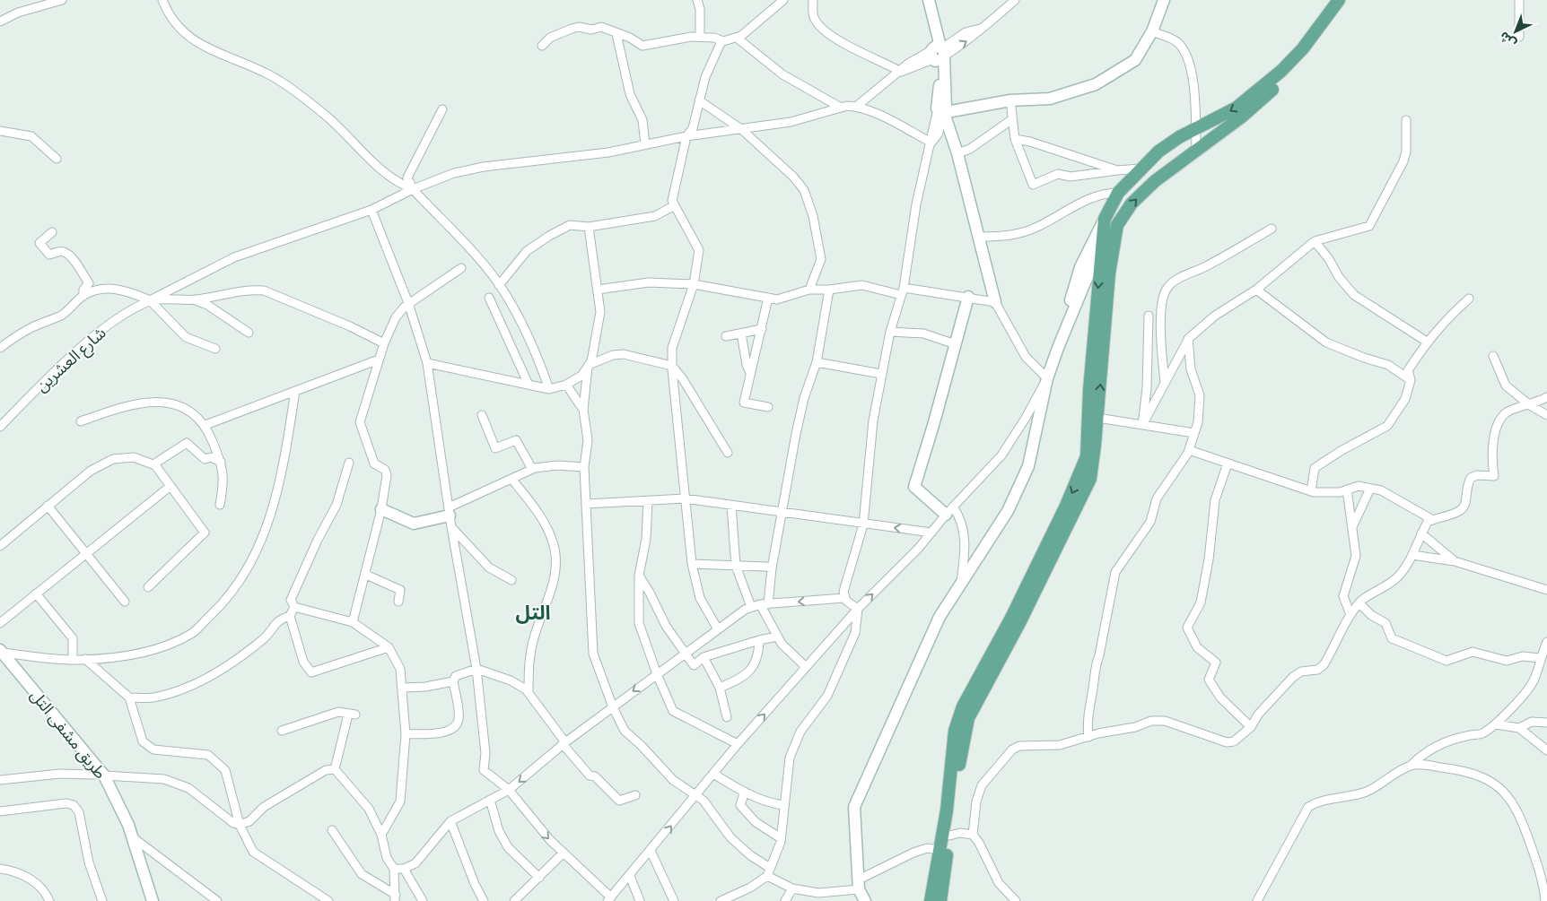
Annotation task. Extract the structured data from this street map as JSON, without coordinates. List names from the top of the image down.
{
  "streets": {
    "street": ["شارع العشرين", "طريق مشفى التل"]
  },
  "districts": ["التل"],
  "north": "bottom left"
}
